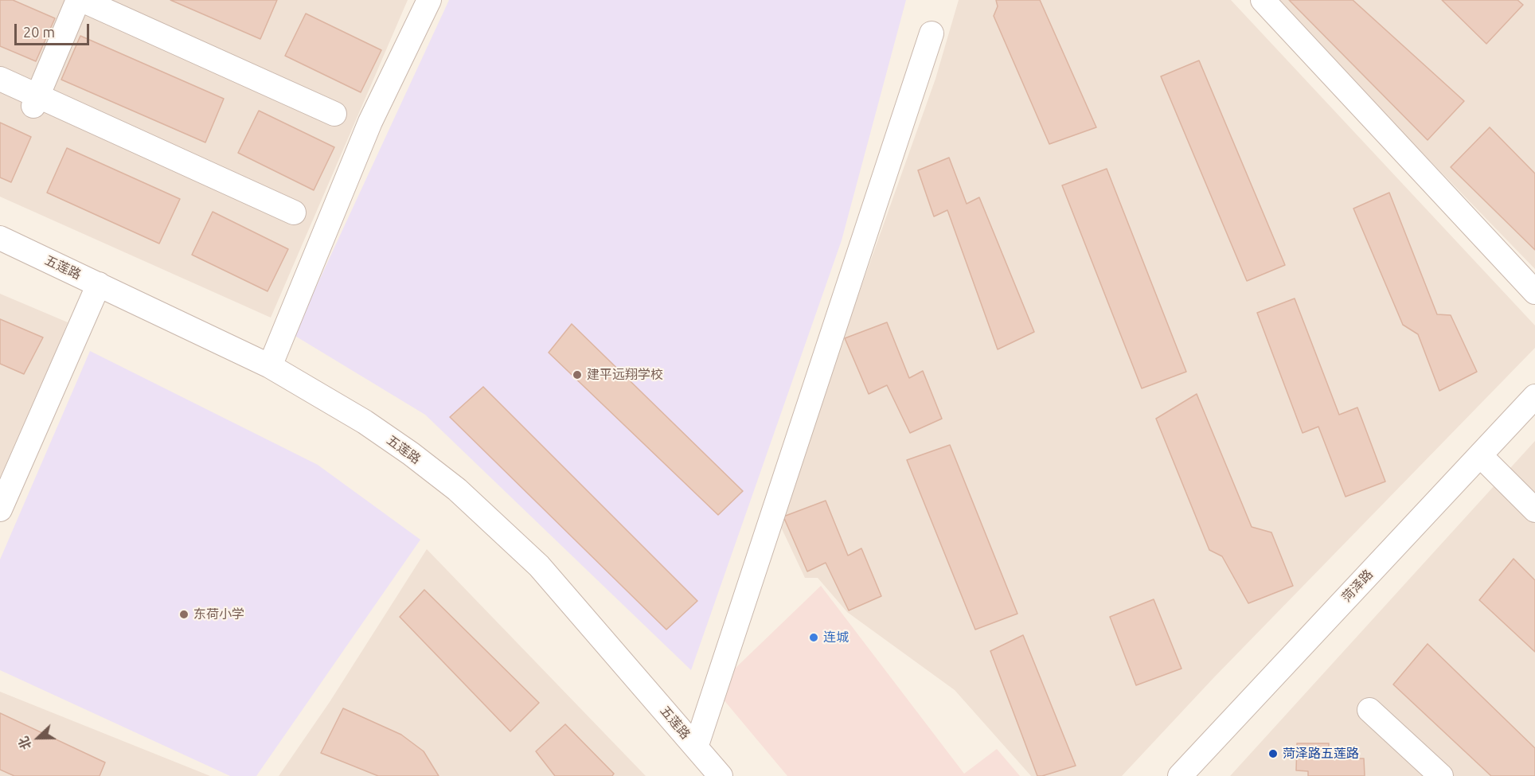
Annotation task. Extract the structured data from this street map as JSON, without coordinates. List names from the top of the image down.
{
  "streets": {
    "street": ["五莲路", "菏泽路"]
  },
  "places": [
    "建平远翔学校",
    "东荷小学",
    "连城",
    "菏泽路五莲路"
  ],
  "scale_bar": "20 m",
  "north": "left"
}
